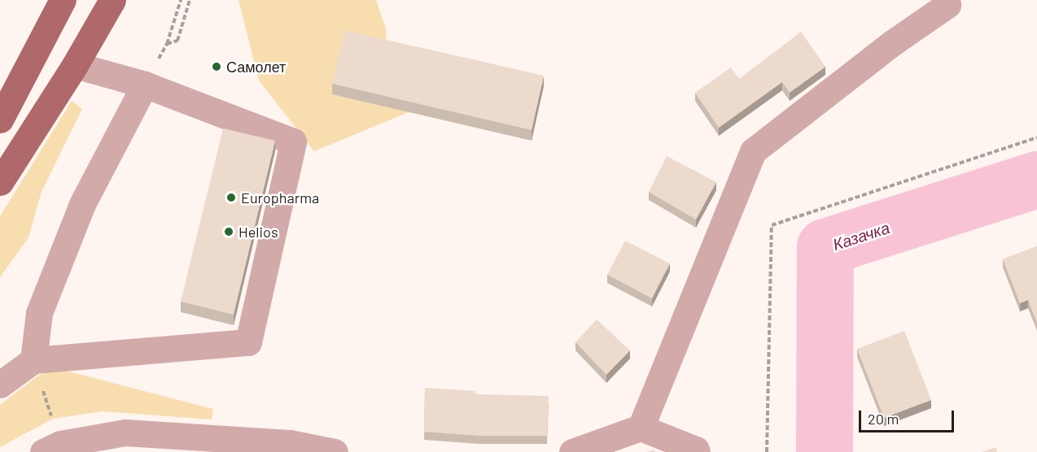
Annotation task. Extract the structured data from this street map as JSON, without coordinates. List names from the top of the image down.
{
  "water": ["Казачка"],
  "places": ["Самолет", "Europharma", "Helios"],
  "scale_bar": "20 m"
}
